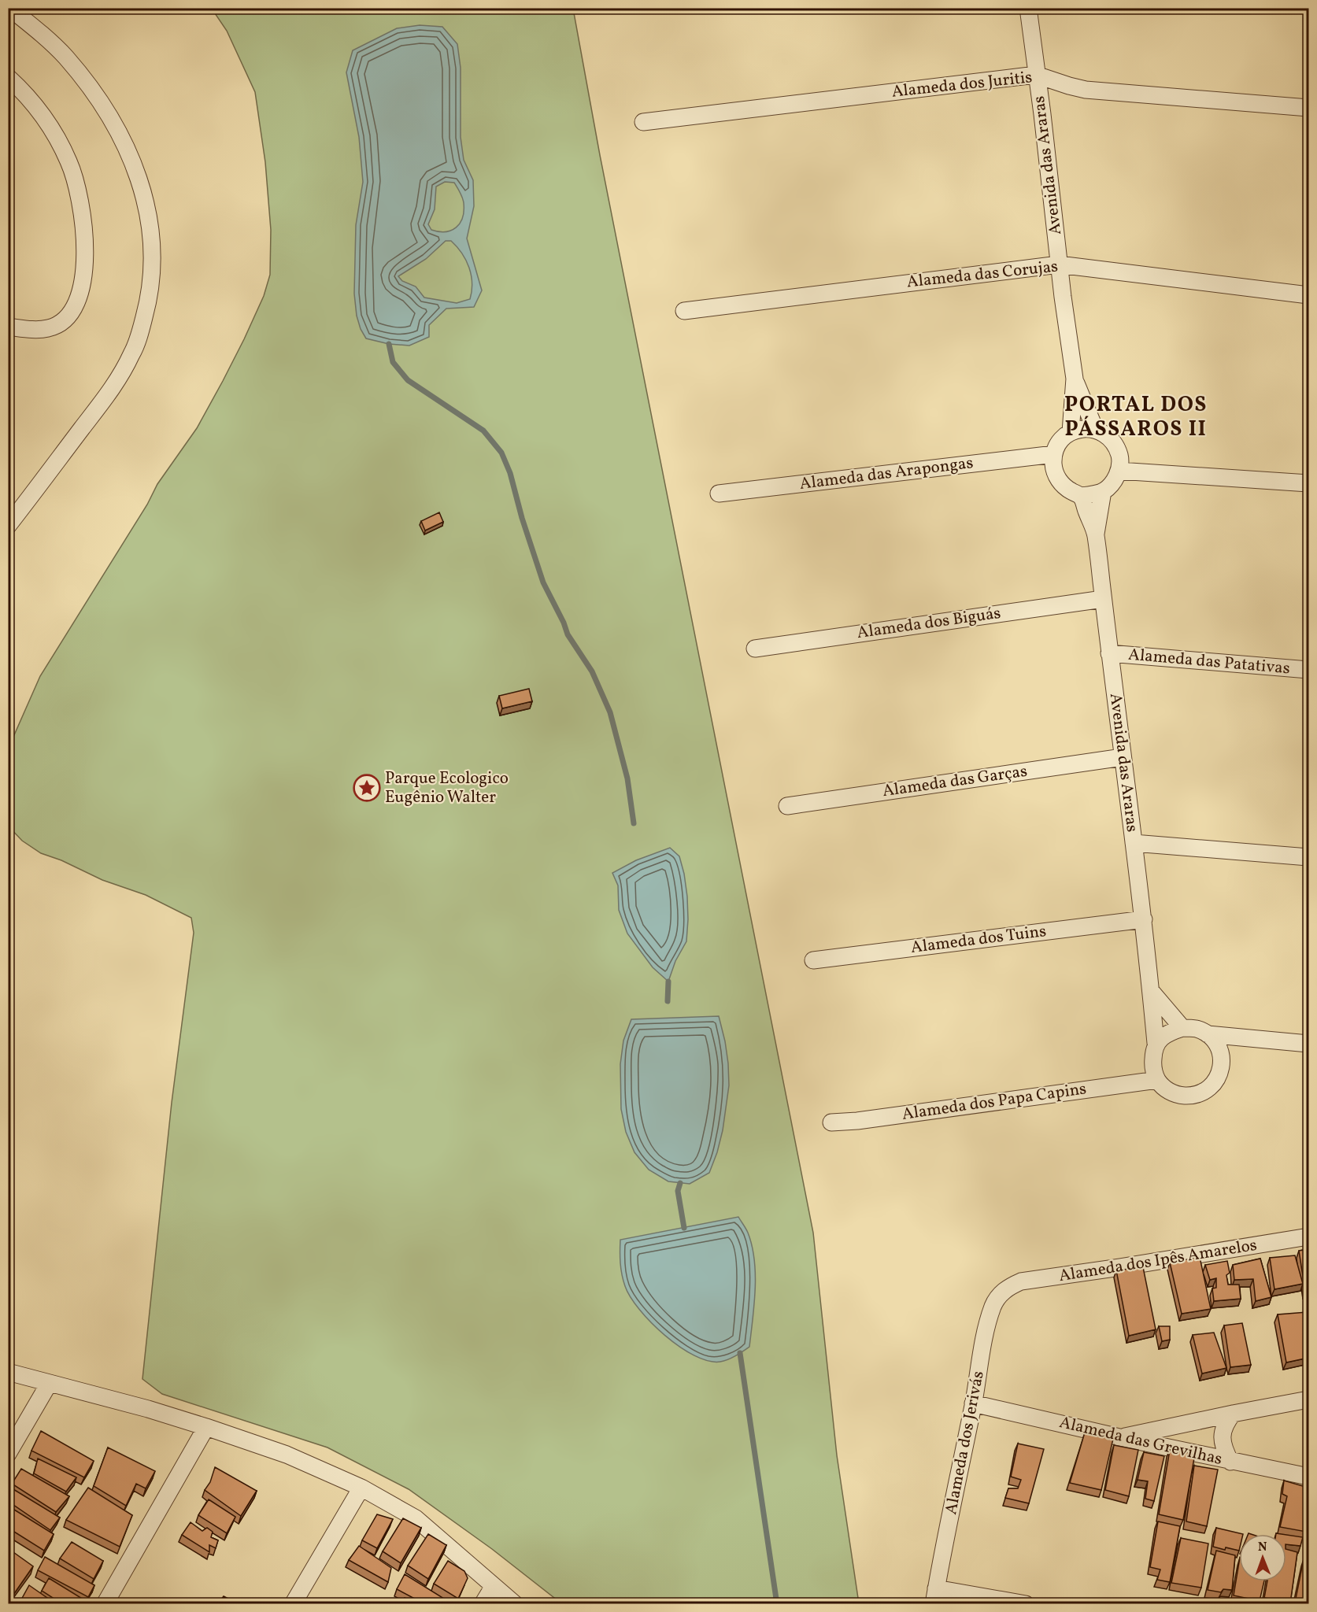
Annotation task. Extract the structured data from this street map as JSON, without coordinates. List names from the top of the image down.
{
  "streets": {
    "street": [
      "Alameda dos Juritis",
      "Avenida das Araras",
      "Alameda das Corujas",
      "Alameda das Arapongas",
      "Alameda dos Biguás",
      "Alameda das Patativas",
      "Alameda das Garças",
      "Alameda dos Tuins",
      "Alameda dos Papa Capins",
      "Alameda dos Ipês Amarelos",
      "Alameda das Grevilhas",
      "Alameda dos Jerivás"
    ]
  },
  "crossings": [
    ["Alameda dos Juritis", "Avenida das Araras"],
    ["Avenida das Araras", "Alameda das Corujas"],
    ["Avenida das Araras", "Alameda dos Biguás"],
    ["Avenida das Araras", "Alameda das Patativas"],
    ["Avenida das Araras", "Alameda das Garças"],
    ["Avenida das Araras", "Alameda dos Tuins"],
    ["Avenida das Araras", "Alameda dos Papa Capins"],
    ["Alameda dos Ipês Amarelos", "Alameda dos Jerivás"],
    ["Alameda das Grevilhas", "Alameda dos Jerivás"]
  ],
  "districts": ["PORTAL DOS PÁSSAROS II"],
  "places": {
    "place": ["Parque Ecologico Eugênio Walter"]
  },
  "north": "top"
}
